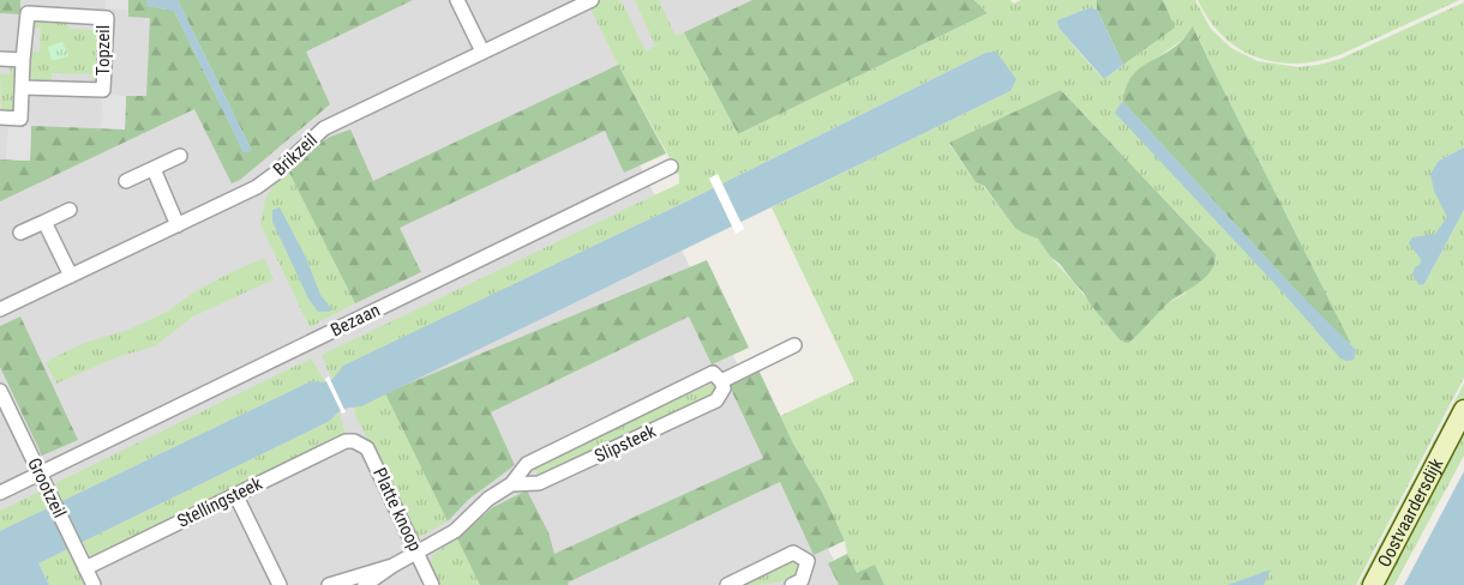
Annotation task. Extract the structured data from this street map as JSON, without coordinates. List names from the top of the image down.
{
  "streets": {
    "main road": ["Oostvaardersdijk"],
    "street": [
      "Topzeil",
      "Brikzeil",
      "Bezaan",
      "Slipsteek",
      "Grootzeil",
      "Stellingsteek",
      "Platte knoop"
    ]
  },
  "crossings": [
    ["Bezaan", "Grootzeil"],
    ["Slipsteek", "Platte knoop"],
    ["Grootzeil", "Stellingsteek"],
    ["Stellingsteek", "Platte knoop"]
  ]
}
